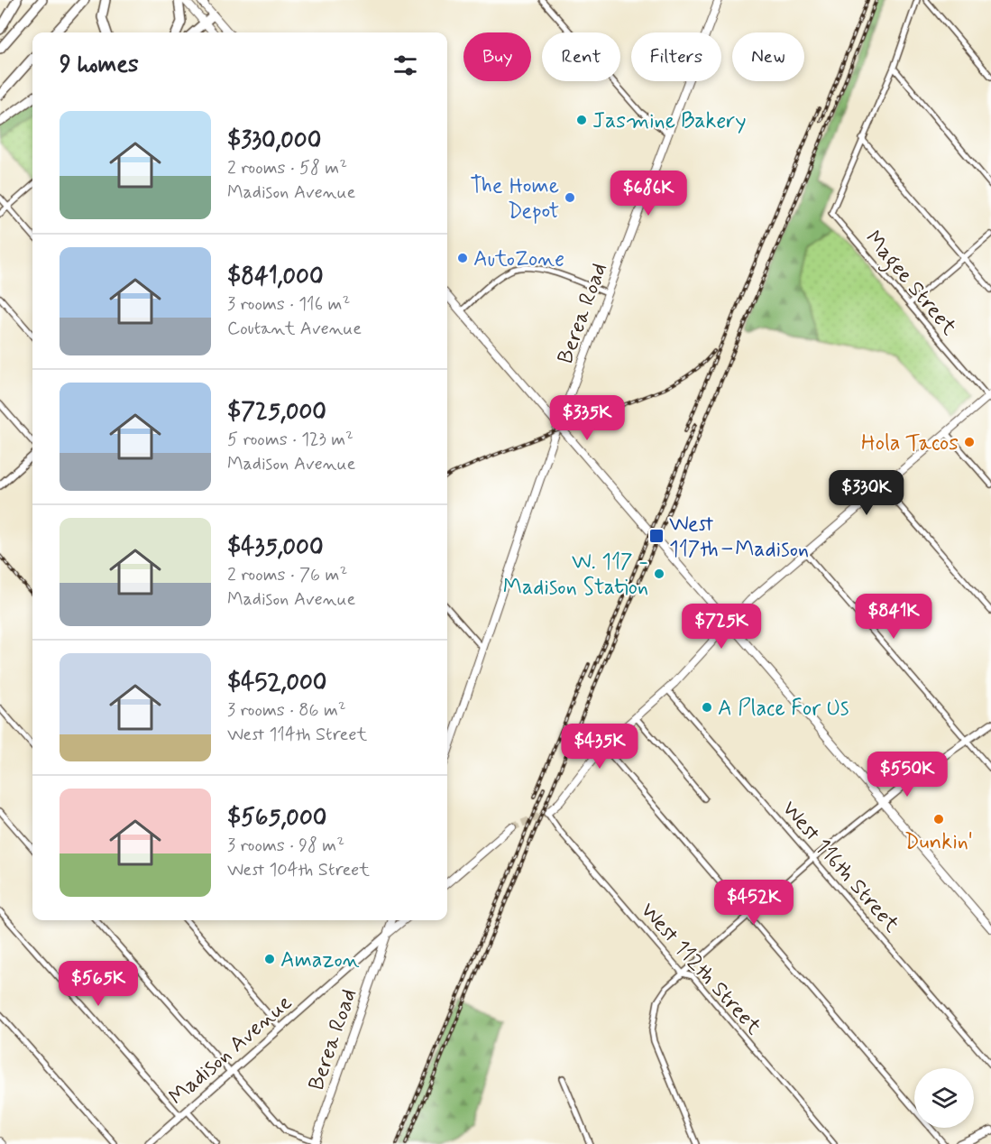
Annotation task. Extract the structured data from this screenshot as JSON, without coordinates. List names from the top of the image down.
{
  "streets": {
    "main road": ["Berea Road", "Madison Avenue"],
    "street": ["Magee Street", "West 116th Street", "West 112th Street"]
  },
  "crossings": [
    ["Berea Road", "Madison Avenue"]
  ],
  "places": {
    "other": [
      "Jasmine Bakery",
      "The Home Depot",
      "AutoZone",
      "Hola Tacos",
      "W. 117 - Madison Station",
      "A Place For Us",
      "Dunkin'",
      "Amazon"
    ],
    "transit": ["West 117th–Madison"]
  },
  "page": {
    "chip": [
      "Buy",
      "Rent",
      "Filters",
      "New"
    ],
    "heading": "9 homes",
    "list": [
      {
        "name": "$330,000",
        "note": "2 rooms · 58 m² · Madison Avenue"
      },
      {
        "name": "$841,000",
        "note": "3 rooms · 116 m² · Coutant Avenue"
      },
      {
        "name": "$725,000",
        "note": "5 rooms · 123 m² · Madison Avenue"
      },
      {
        "name": "$435,000",
        "note": "2 rooms · 76 m² · Madison Avenue"
      },
      {
        "name": "$452,000",
        "note": "3 rooms · 86 m² · West 114th Street"
      },
      {
        "name": "$565,000",
        "note": "3 rooms · 98 m² · West 104th Street"
      }
    ],
    "price": [
      "$686K",
      "$335K",
      "$330K",
      "$841K",
      "$725K",
      "$435K",
      "$550K",
      "$452K",
      "$565K"
    ]
  }
}
